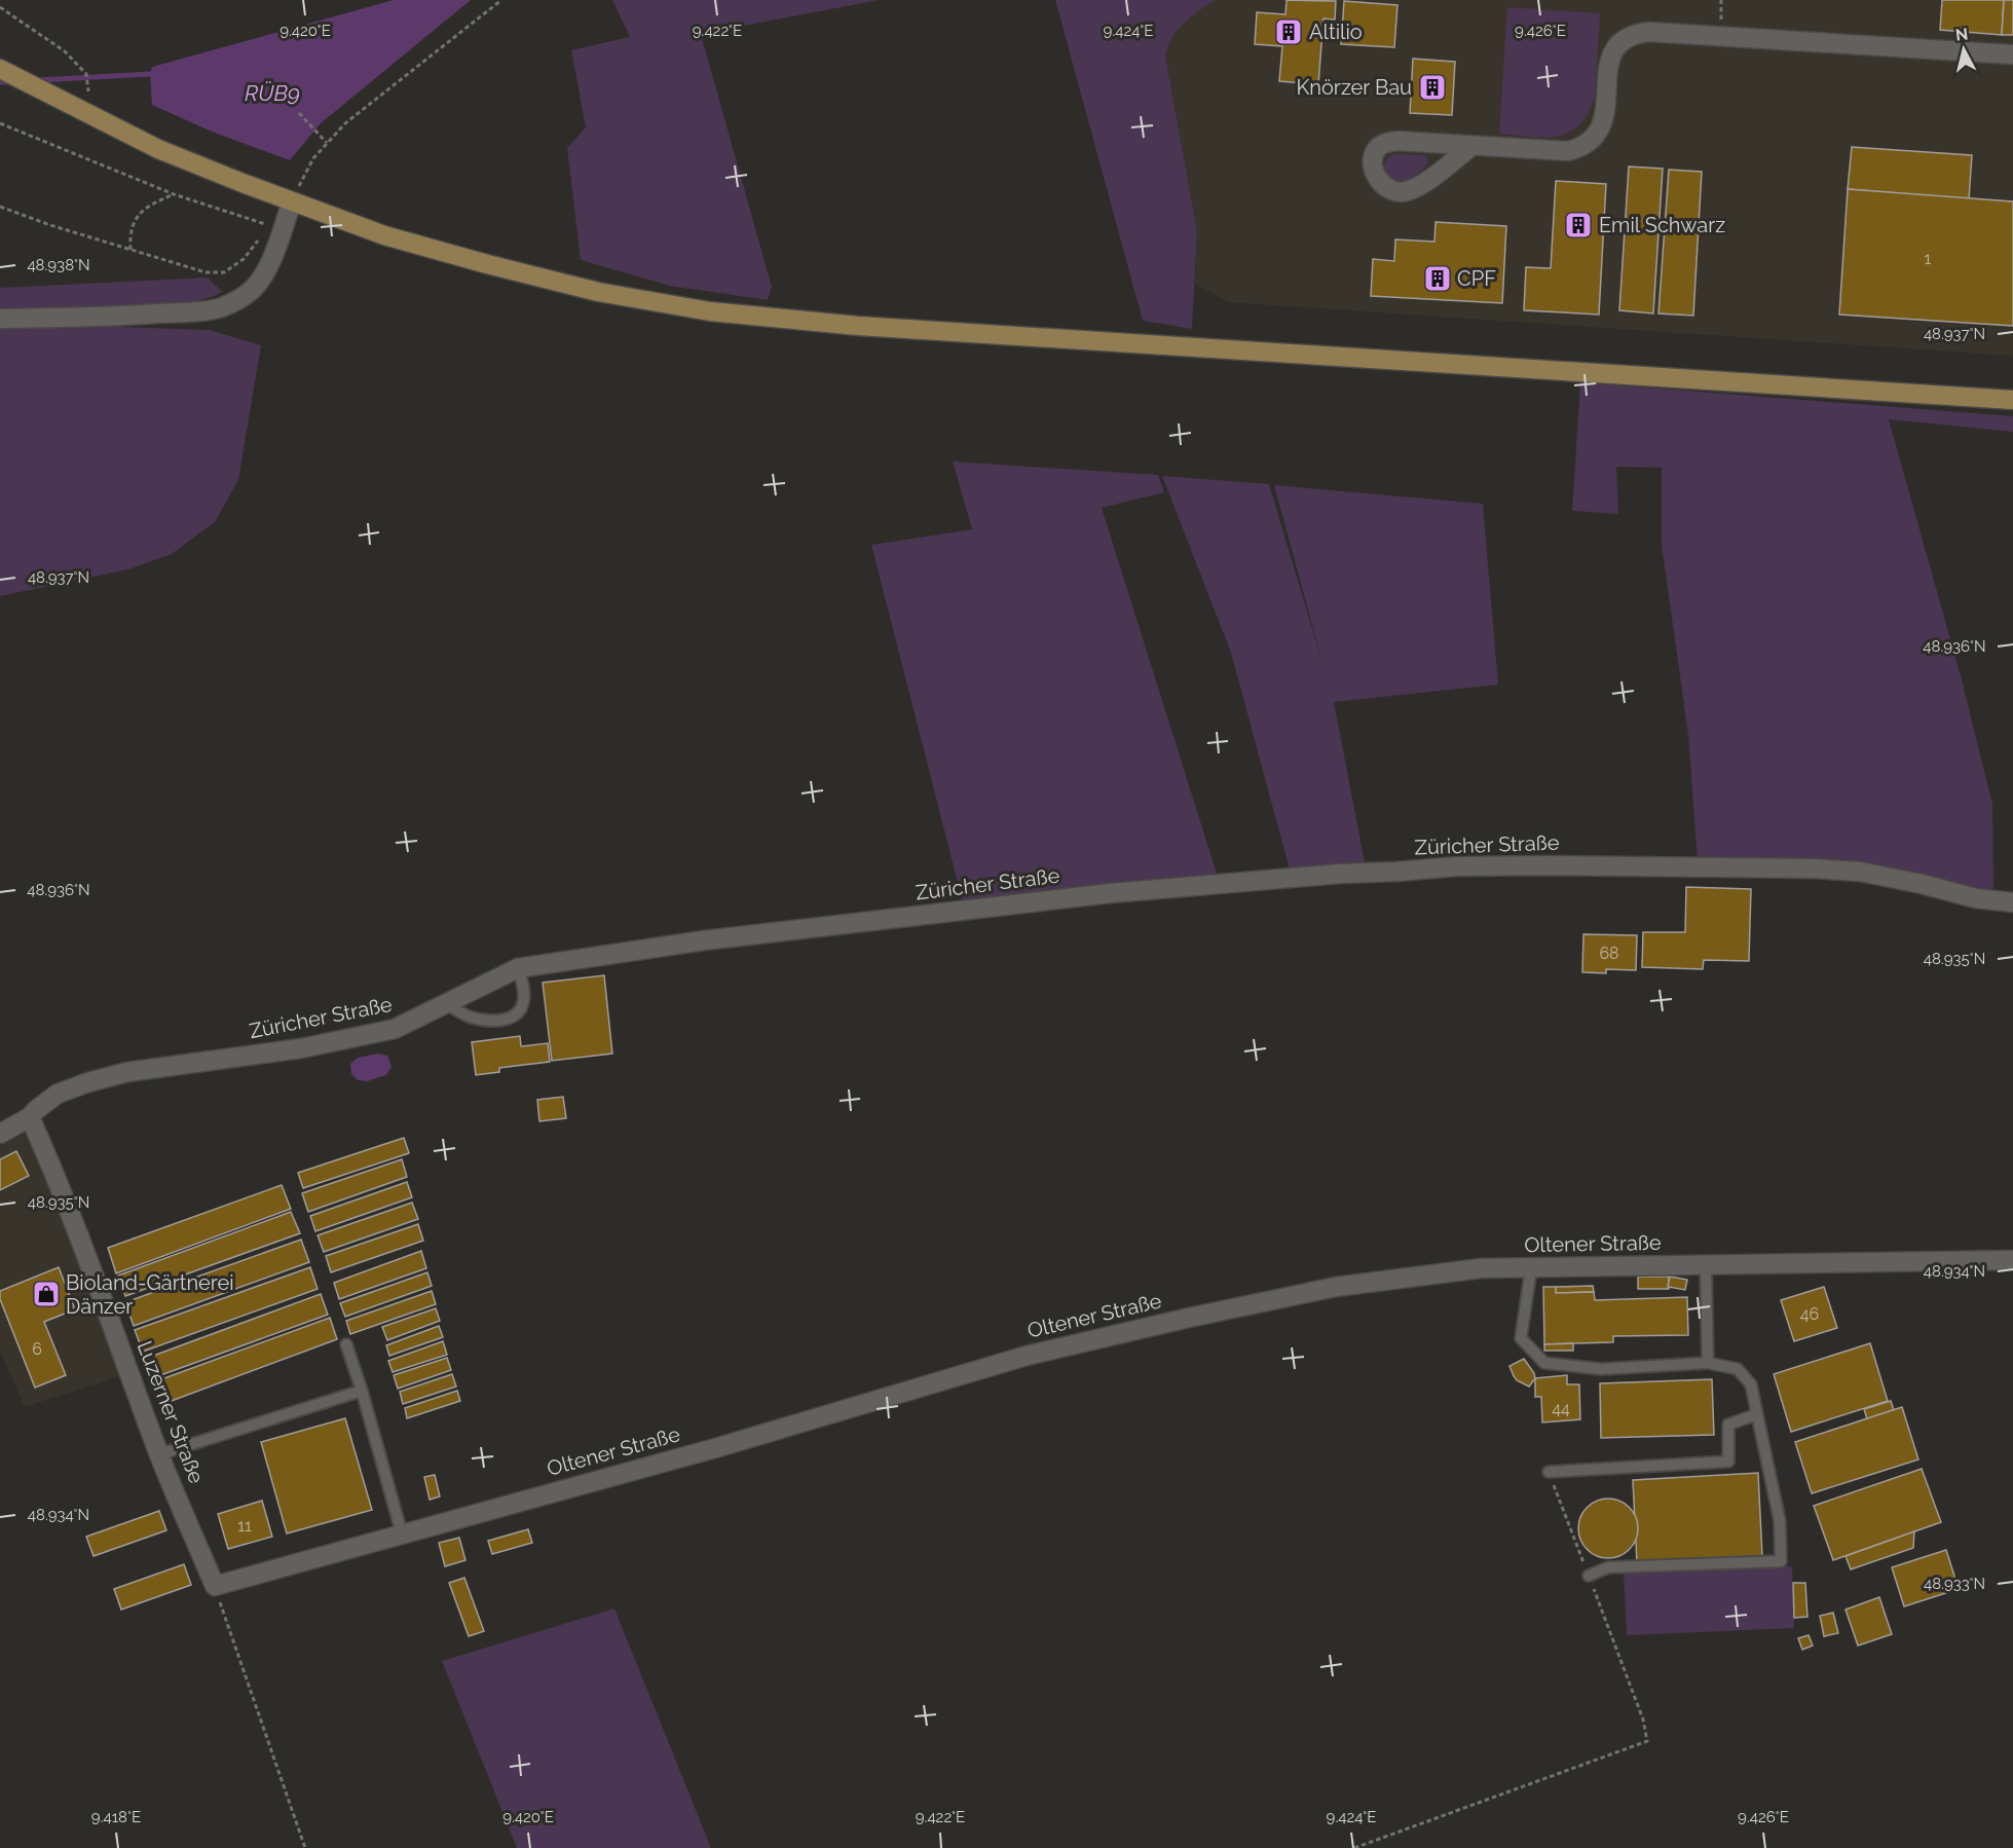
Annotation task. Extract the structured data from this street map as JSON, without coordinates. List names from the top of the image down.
{
  "streets": {
    "street": ["Züricher Straße", "Oltener Straße", "Luzerner Straße"]
  },
  "crossings": [
    ["Züricher Straße", "Luzerner Straße"],
    ["Oltener Straße", "Luzerner Straße"]
  ],
  "water": ["RÜB9"],
  "places": {
    "building": [
      "Altilio",
      "Knörzer Bau",
      "Emil Schwarz",
      "CPF"
    ],
    "shop": ["Bioland-Gärtnerei Dänzer"]
  },
  "house_numbers": [
    "1",
    "68",
    "46",
    "6",
    "44",
    "11"
  ],
  "north": "top",
  "coordinates": [
    "9.420°E",
    "9.422°E",
    "9.424°E",
    "9.426°E",
    "48.938°N",
    "48.937°N",
    "48.936°N",
    "48.935°N",
    "48.934°N",
    "48.933°N",
    "9.418°E"
  ]
}
